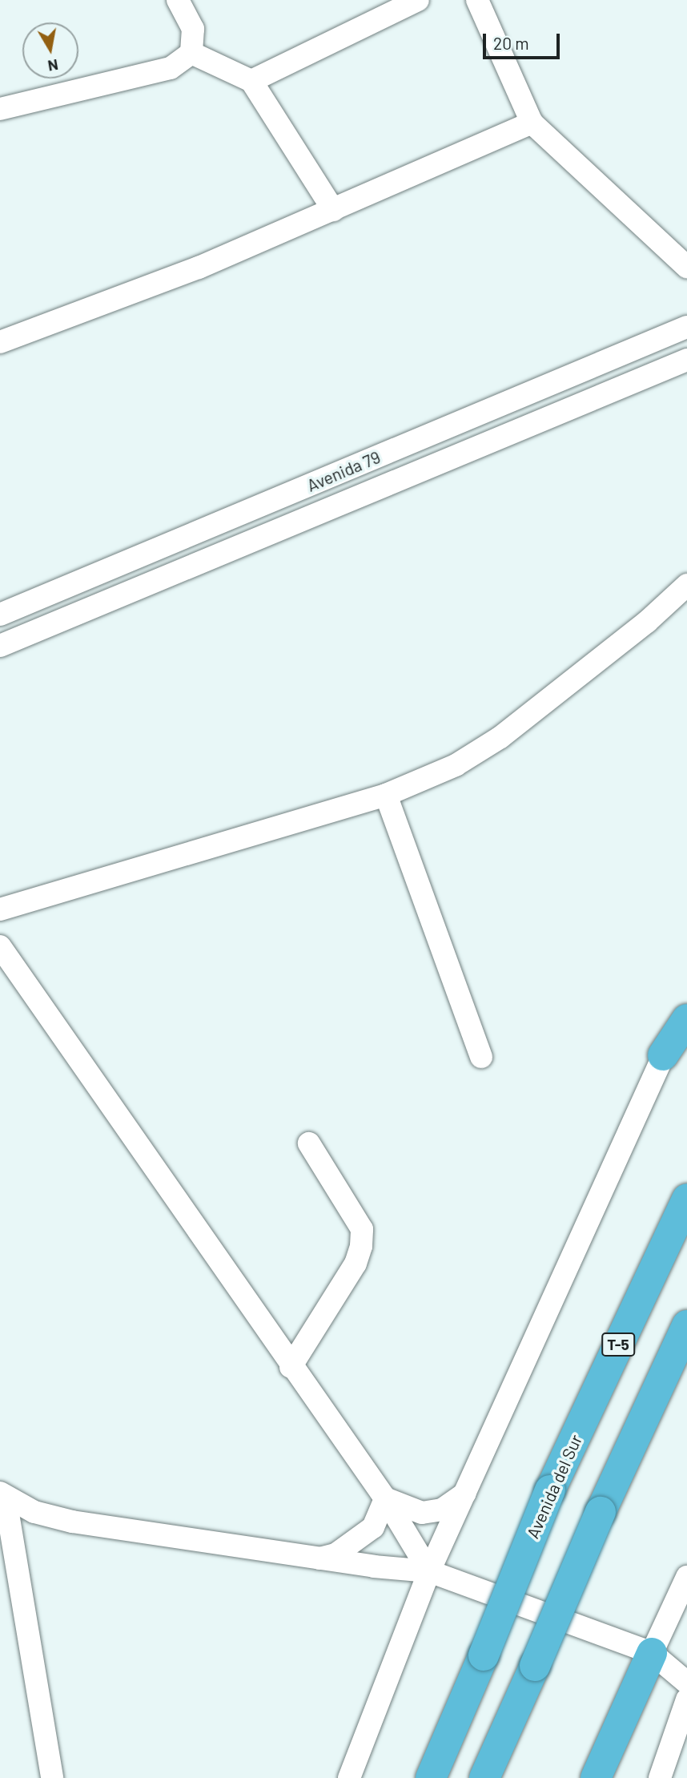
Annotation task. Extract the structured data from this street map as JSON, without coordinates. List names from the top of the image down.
{
  "streets": {
    "highway": ["T-5", "Avenida del Sur"],
    "street": ["Avenida 79"]
  },
  "scale_bar": "20 m",
  "north": "bottom"
}
